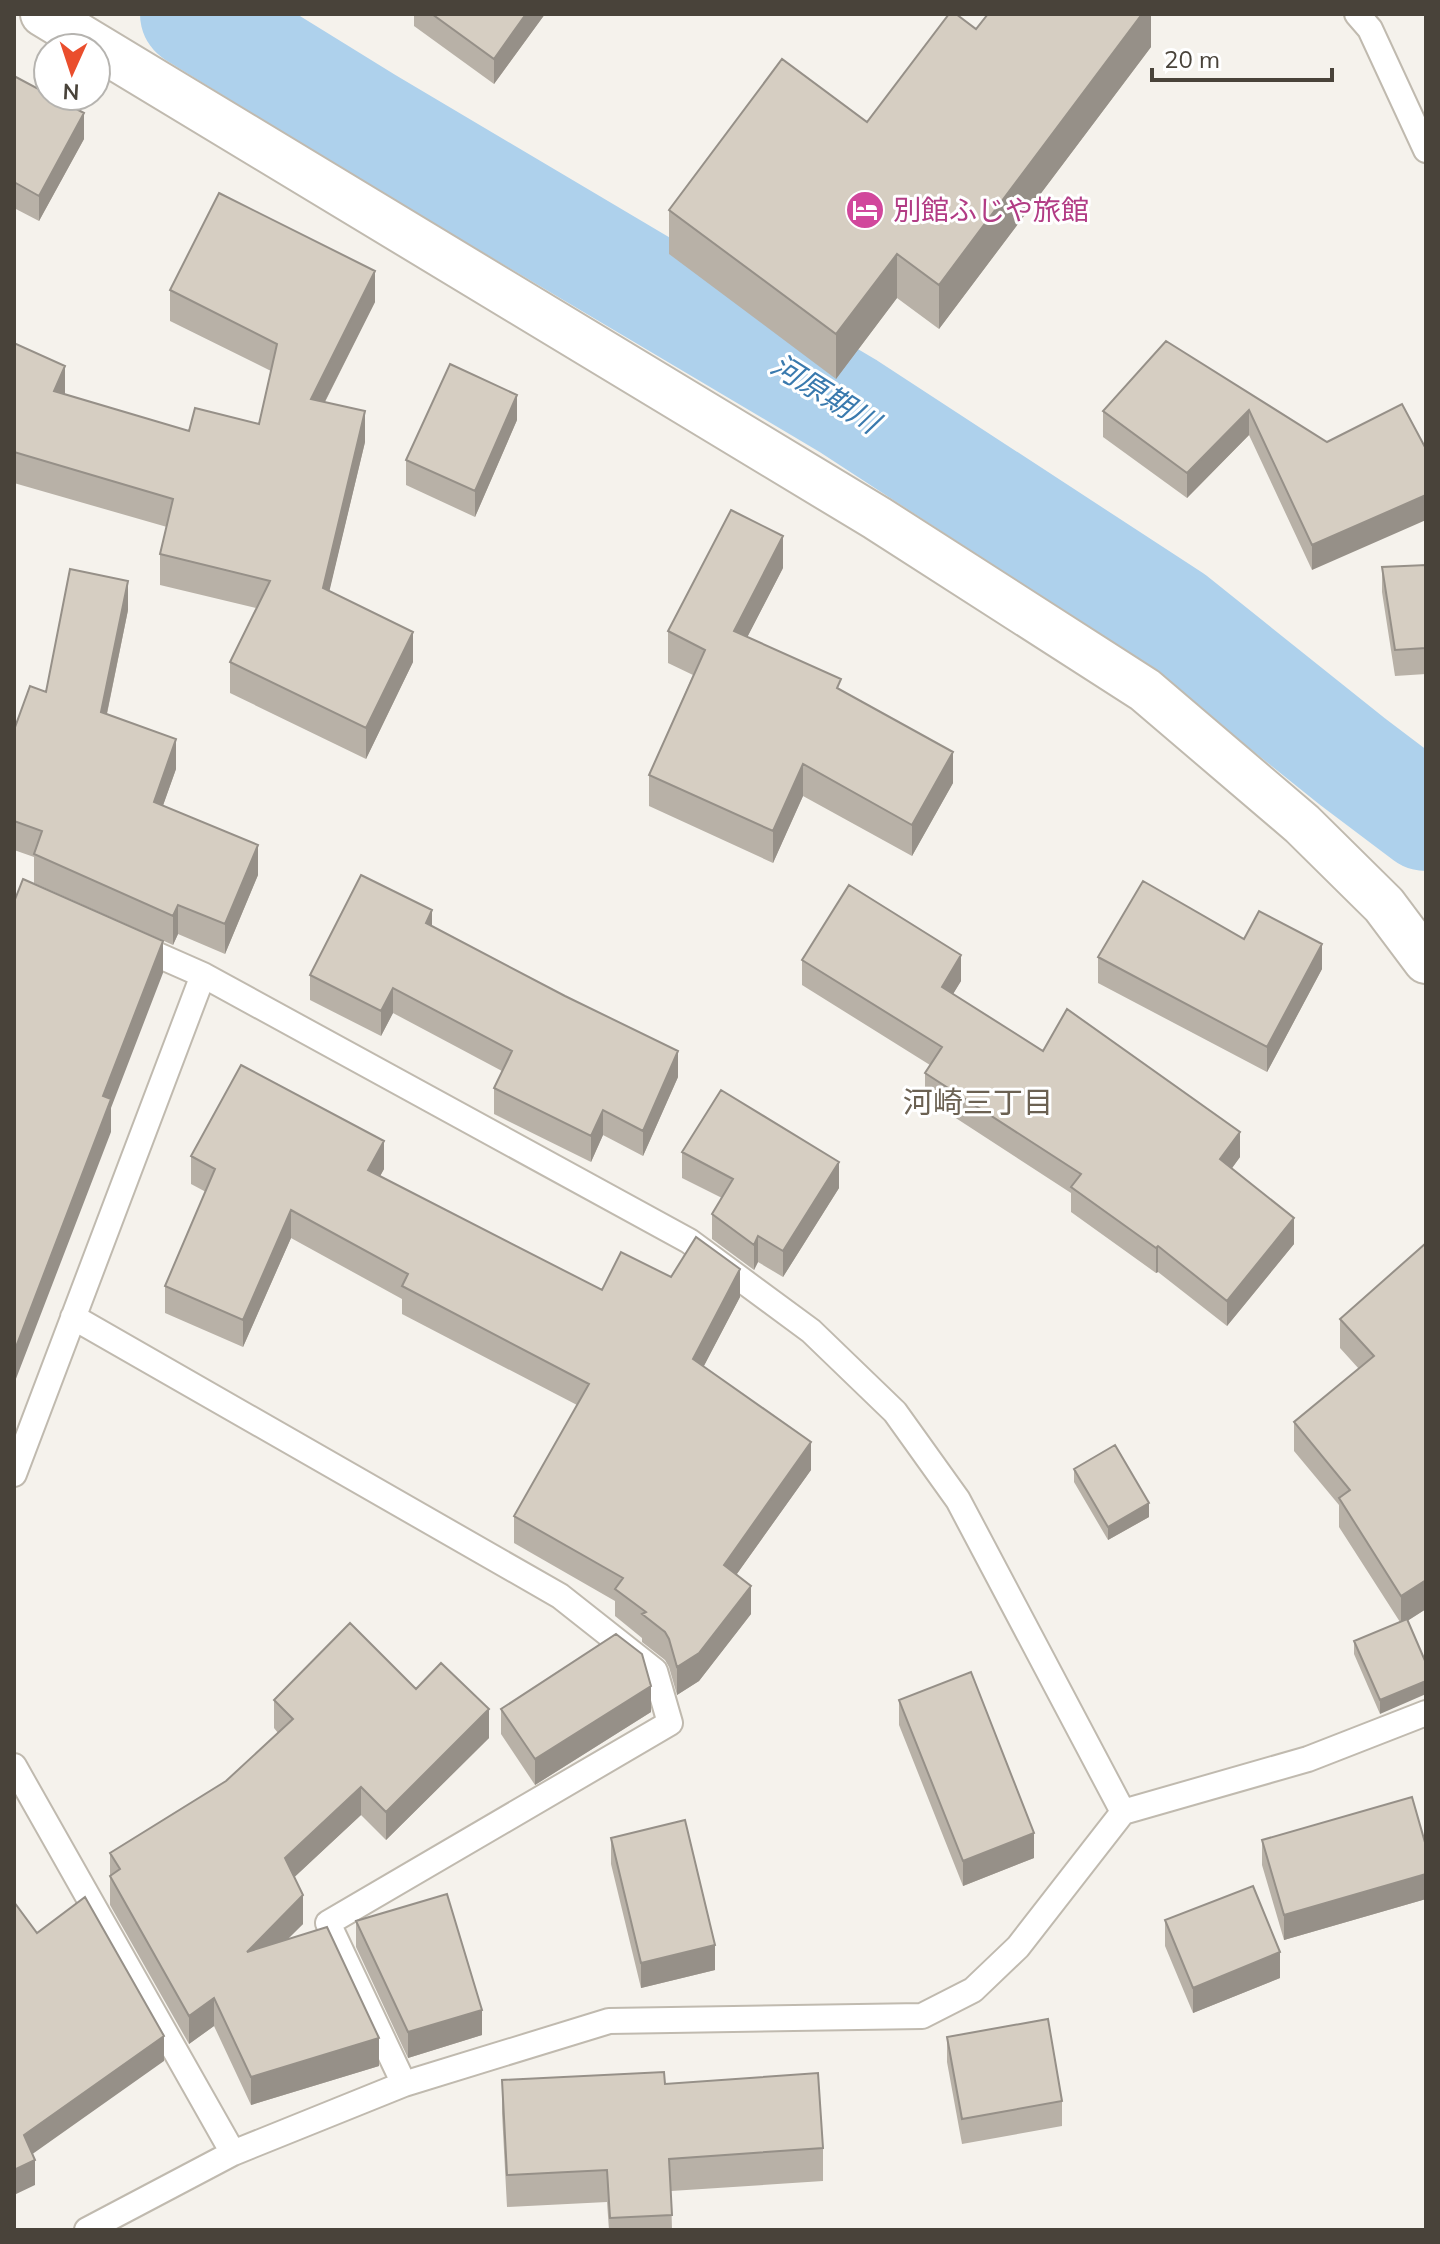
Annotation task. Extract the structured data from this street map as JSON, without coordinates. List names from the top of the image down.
{
  "districts": ["河崎三丁目"],
  "water": ["河原期川"],
  "places": {
    "hotel": ["別館ふじや旅館"]
  },
  "scale_bar": "20 m",
  "north": "bottom"
}
